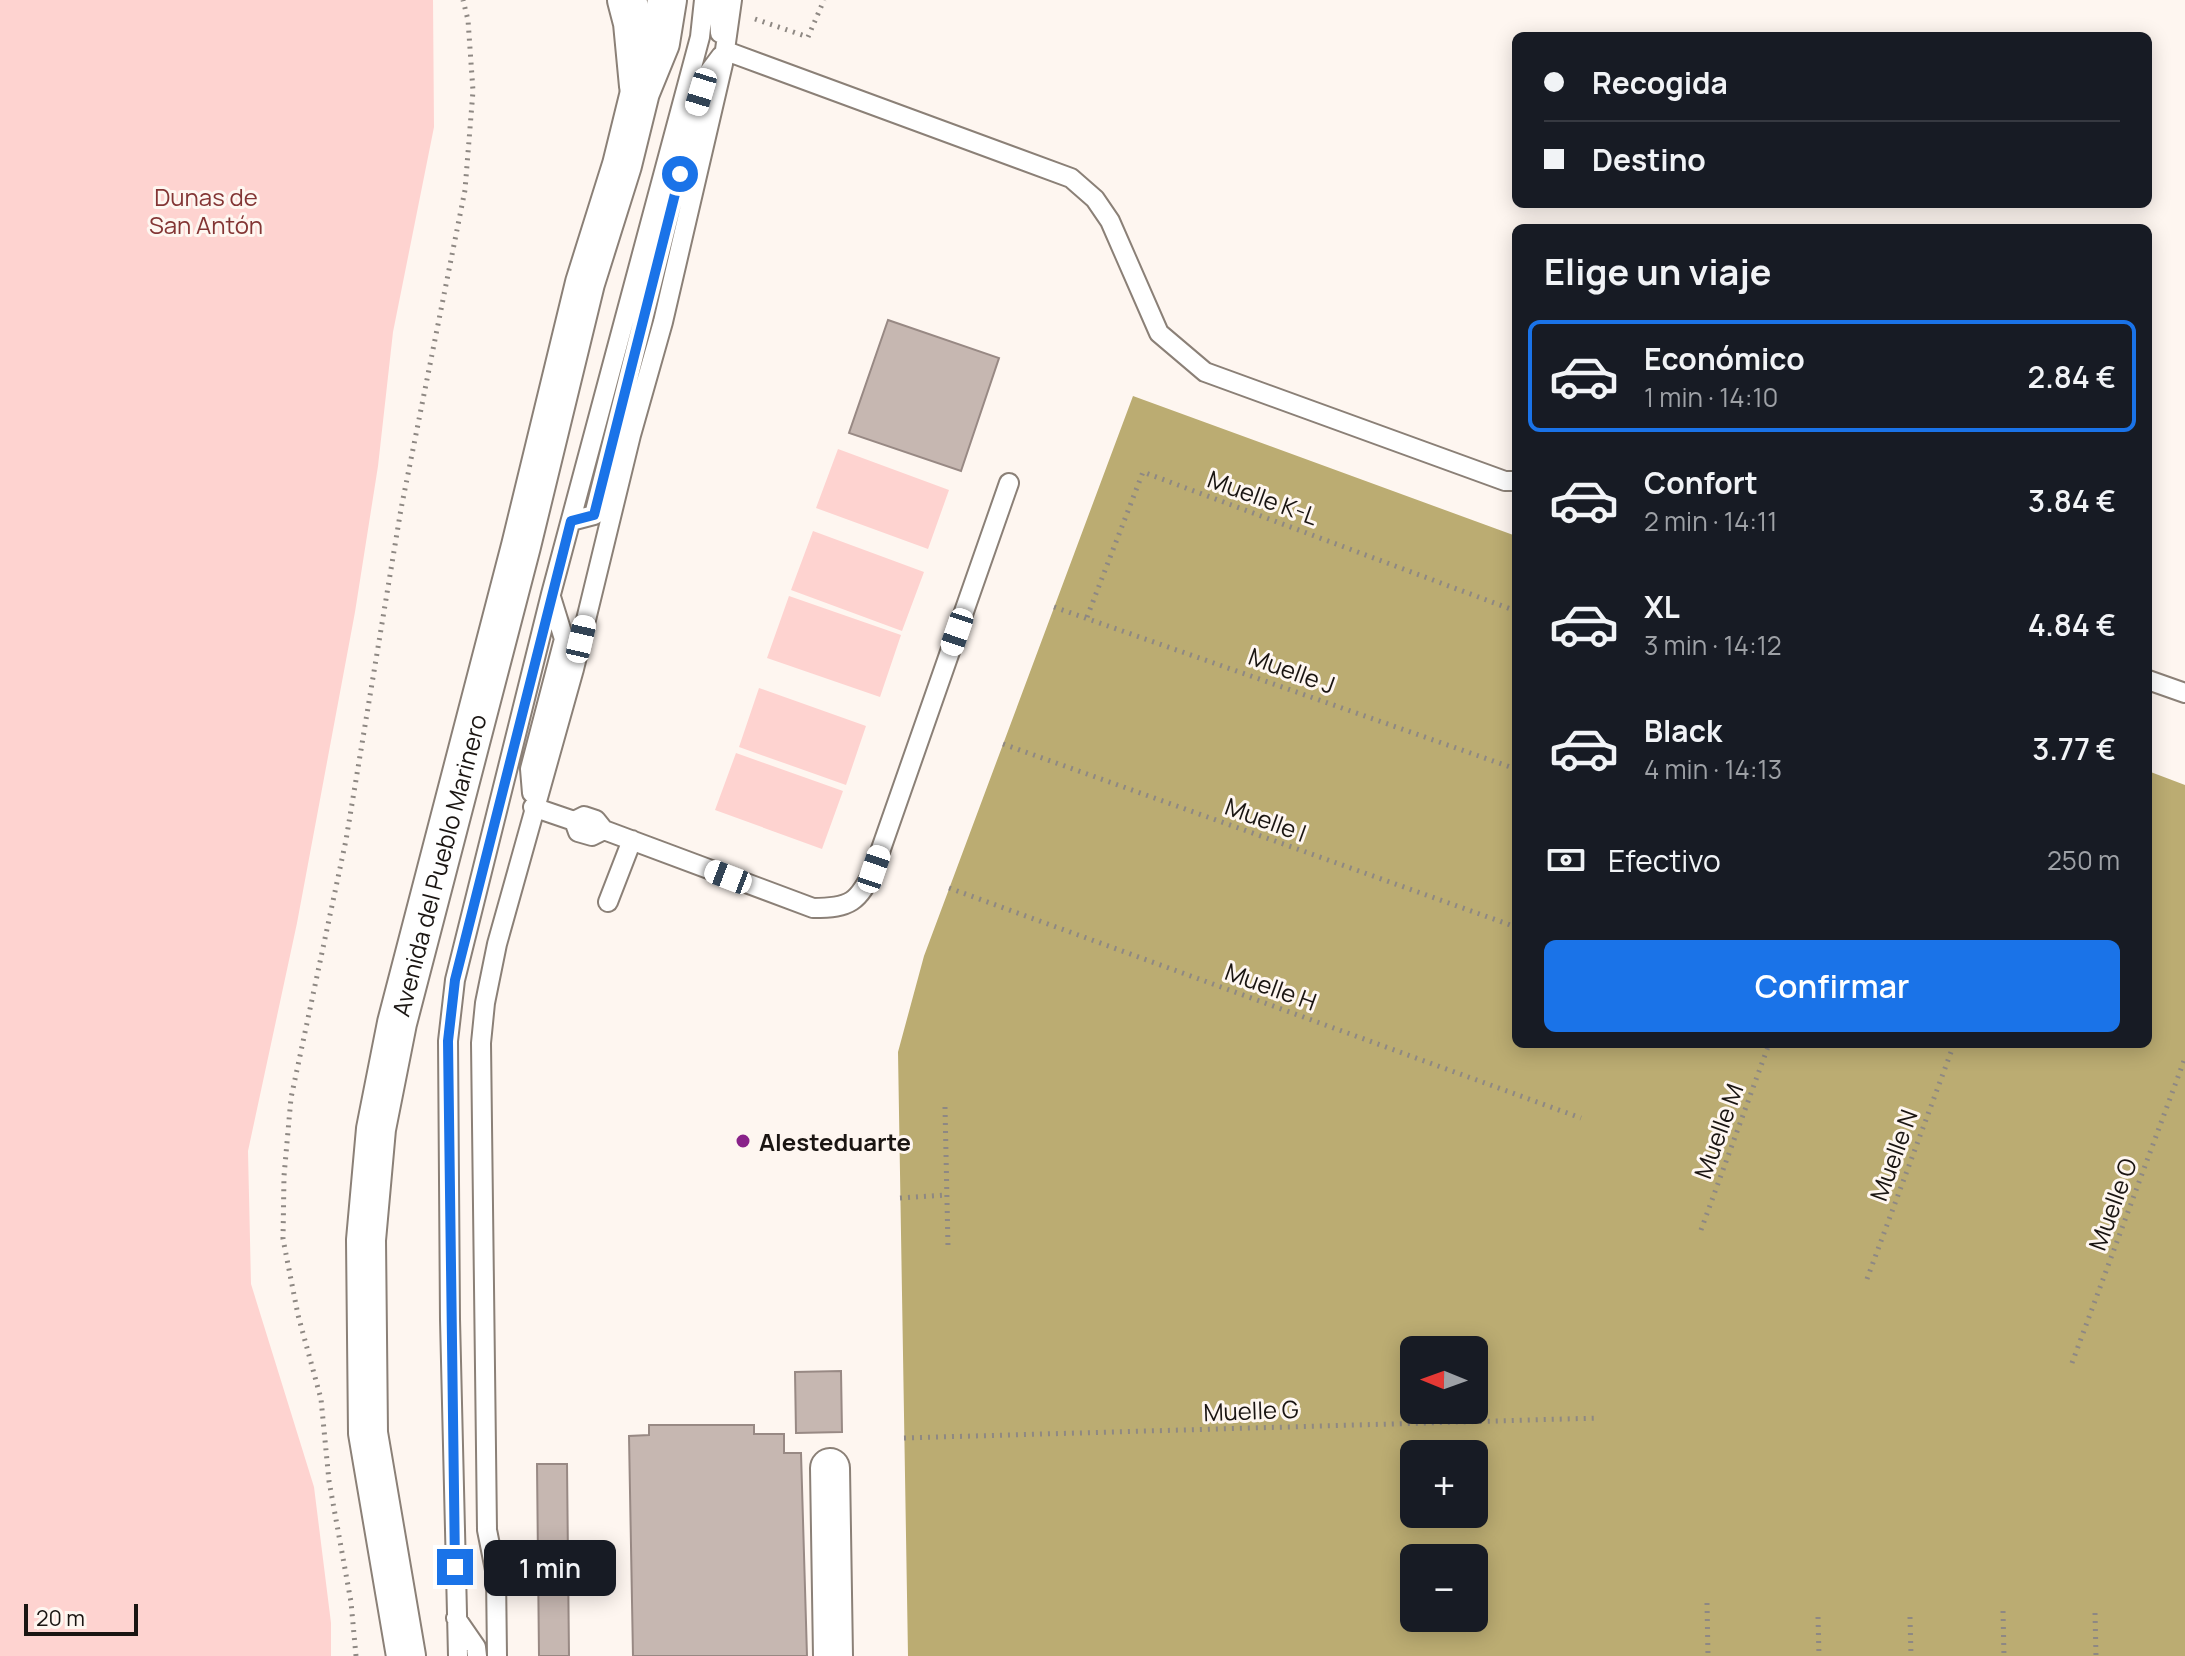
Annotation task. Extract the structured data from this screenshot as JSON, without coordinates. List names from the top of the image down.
{
  "streets": {
    "street": ["Avenida del Pueblo Marinero"],
    "path": [
      "Muelle K-L",
      "Muelle J",
      "Muelle I",
      "Muelle H",
      "Muelle M",
      "Muelle N",
      "Muelle O",
      "Muelle G"
    ]
  },
  "crossings": [
    ["Muelle K-L", "Muelle J"]
  ],
  "parks": ["Dunas de San Antón"],
  "places": ["Alesteduarte"],
  "scale_bar": "20 m",
  "north": "left",
  "page": {
    "banner": ["Recogida", "Destino"],
    "heading": "Elige un viaje",
    "list": [
      {
        "name": "Económico",
        "note": "1 min · 14:10",
        "value": "2.84 €"
      },
      {
        "name": "Confort",
        "note": "2 min · 14:11",
        "value": "3.84 €"
      },
      {
        "name": "XL",
        "note": "3 min · 14:12",
        "value": "4.84 €"
      },
      {
        "name": "Black",
        "note": "4 min · 14:13",
        "value": "3.77 €"
      }
    ],
    "pay": ["Efectivo", "250 m"],
    "buttons": "Confirmar",
    "map_buttons": ["+", "−"],
    "bubble": "1 min",
    "scale": "20 m"
  }
}
